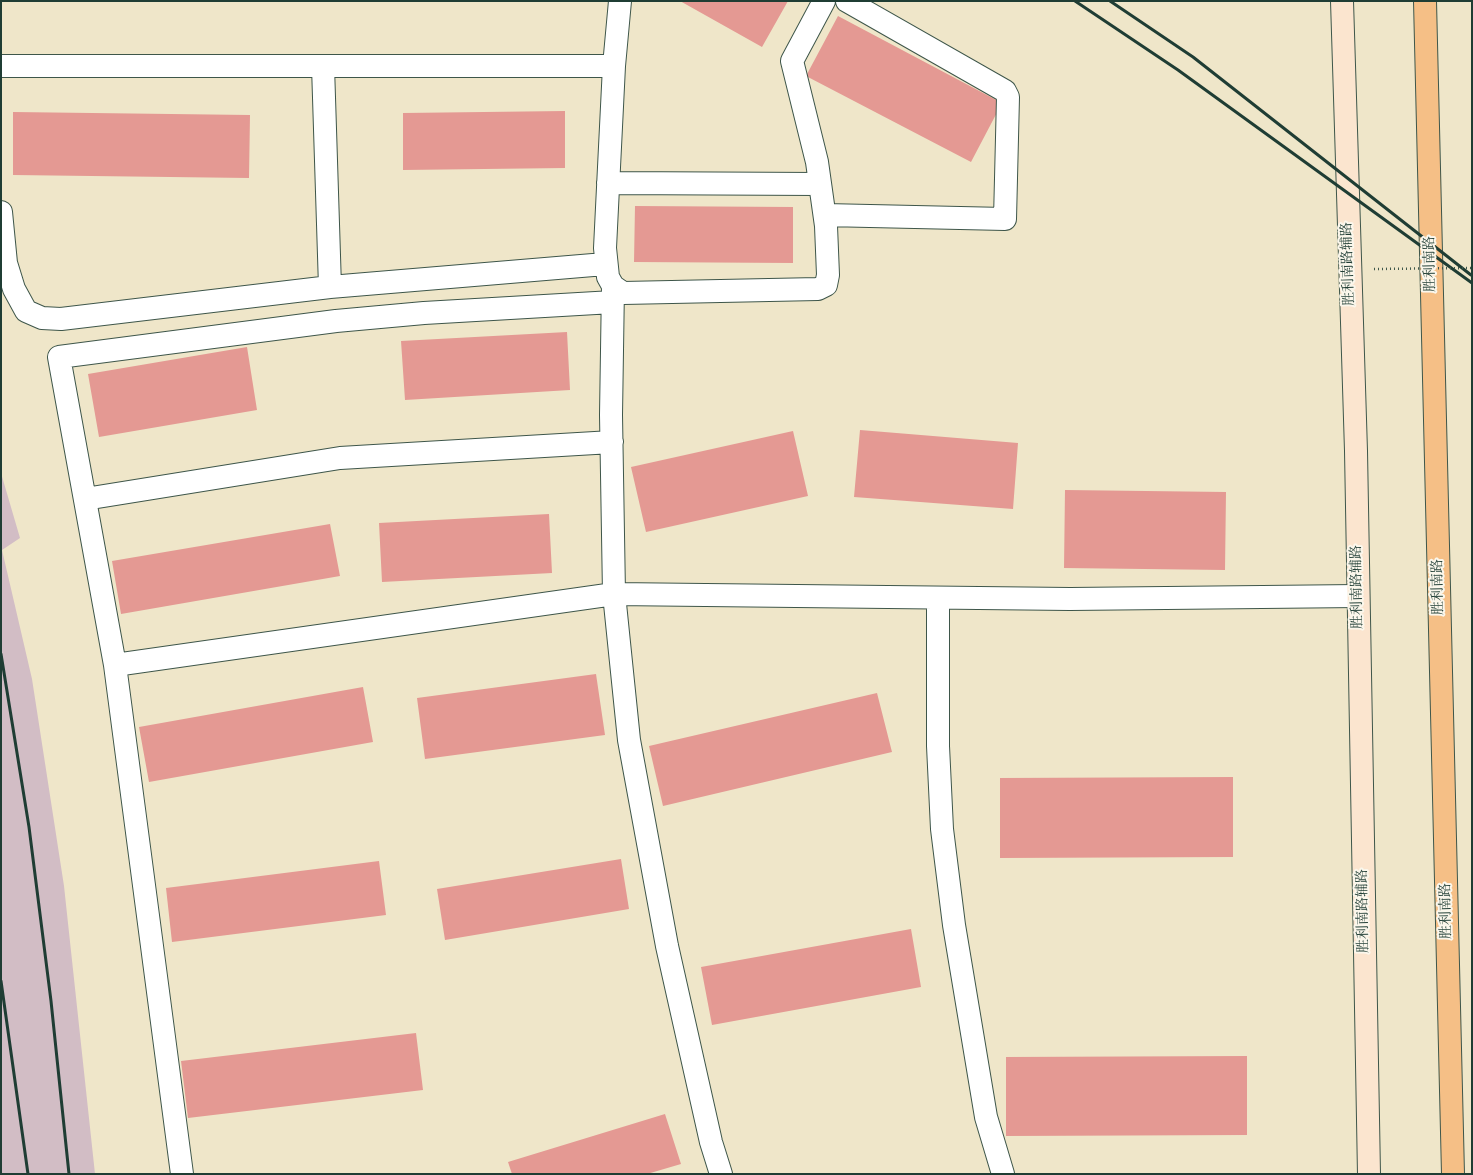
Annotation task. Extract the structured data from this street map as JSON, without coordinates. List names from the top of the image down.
{
  "streets": {
    "highway": ["胜利南路"],
    "main road": ["胜利南路辅路"]
  }
}
